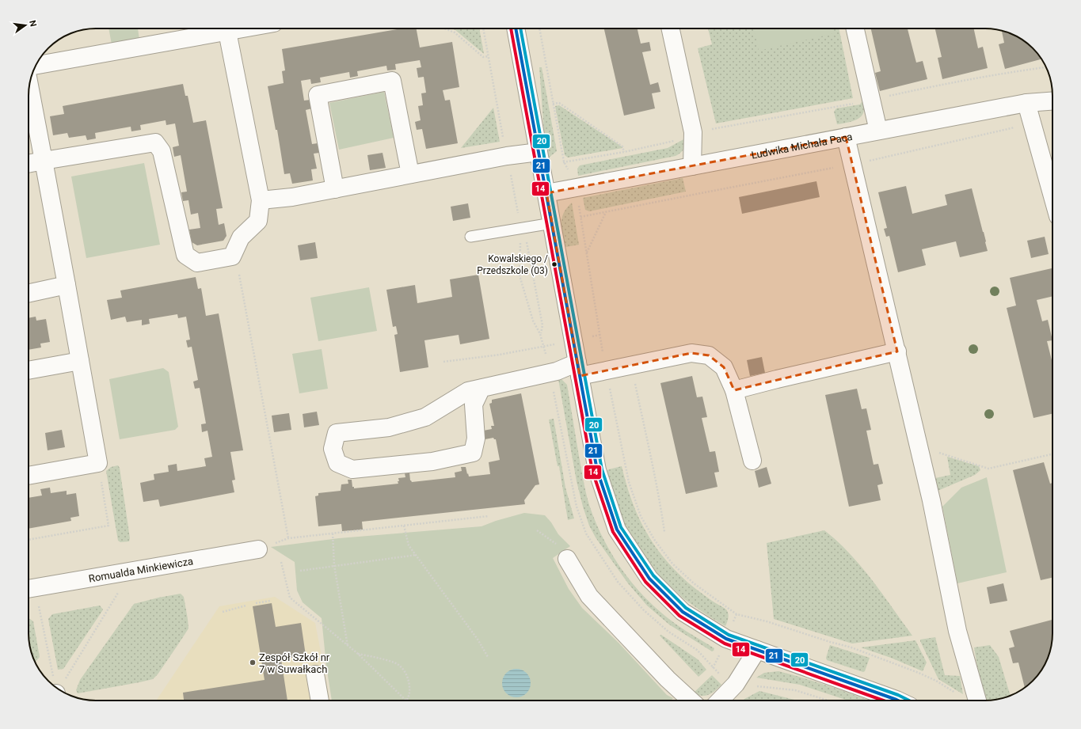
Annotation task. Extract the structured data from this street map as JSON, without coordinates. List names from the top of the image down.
{
  "streets": {
    "street": ["Ludwika Michała Paca", "Romualda Minkiewicza"]
  },
  "places": ["Kowalskiego / Przedszkole (03)", "Zespół Szkół nr 7 w Suwałkach"],
  "lines": ["transit line 21", "transit line 14", "transit line 20"],
  "north": "right"
}
